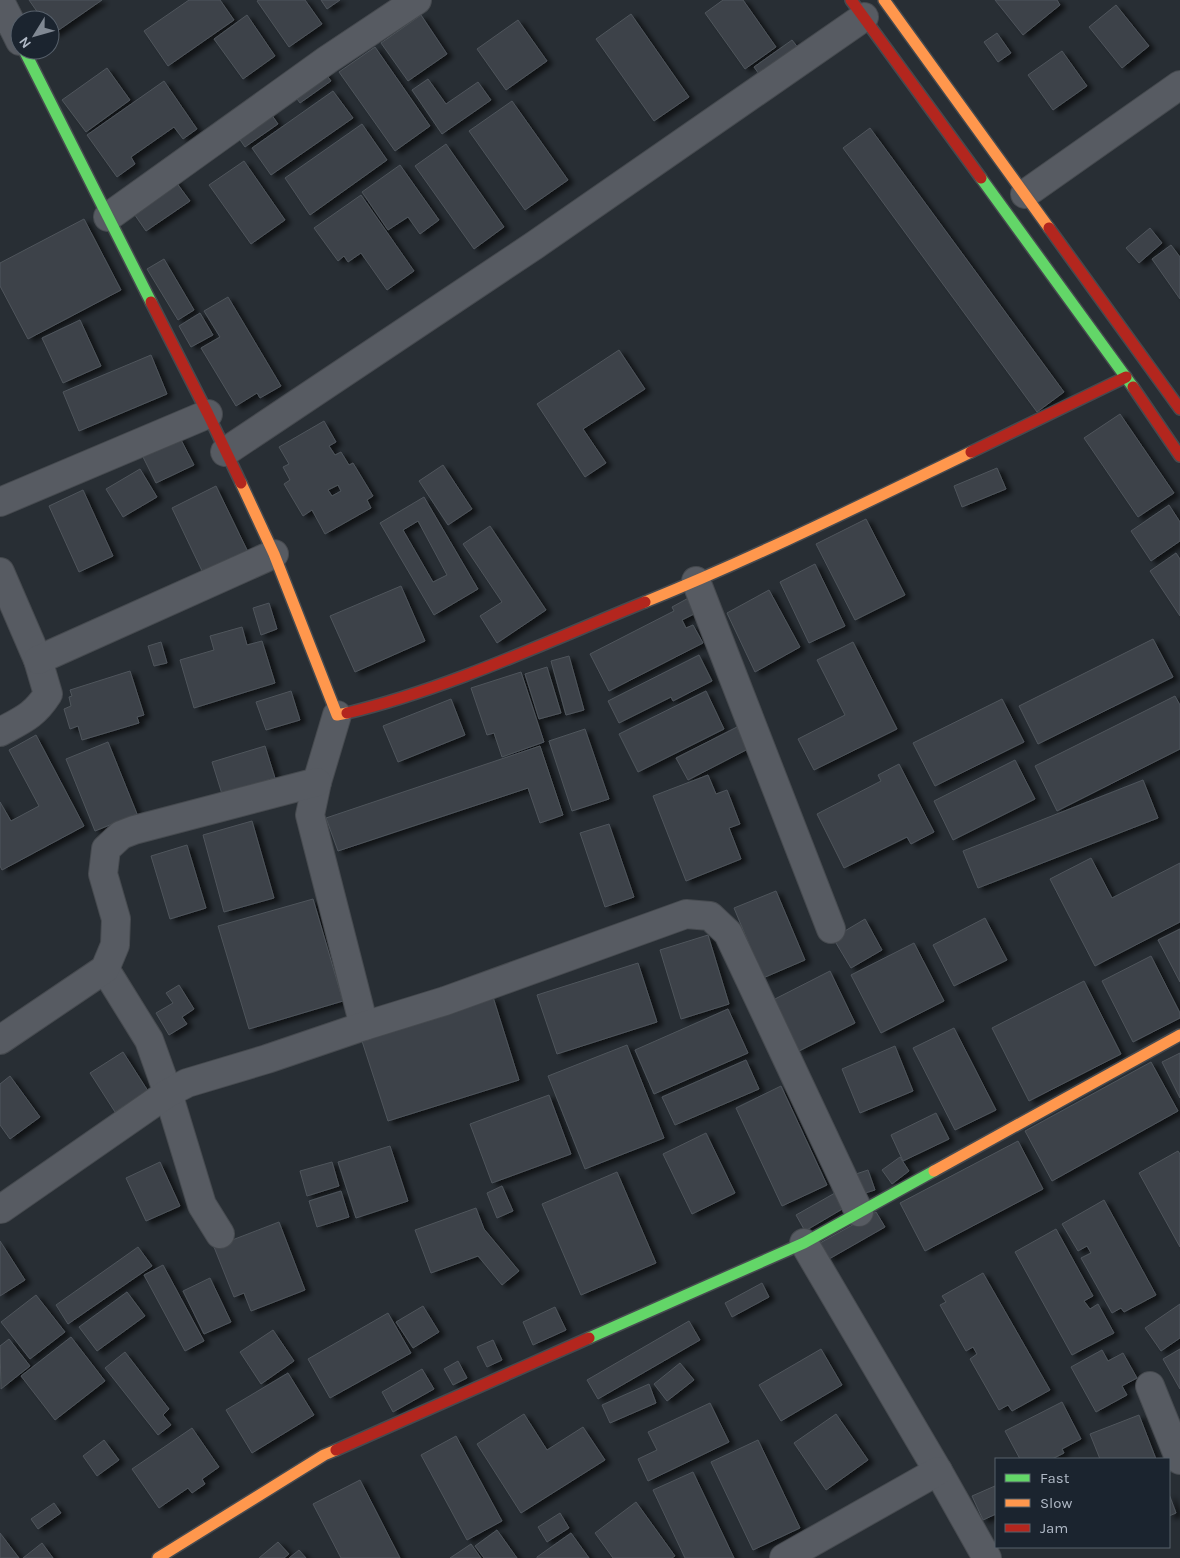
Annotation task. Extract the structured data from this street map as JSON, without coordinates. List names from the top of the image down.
{
  "legend": ["Fast", "Slow", "Jam"],
  "north": "bottom left"
}
